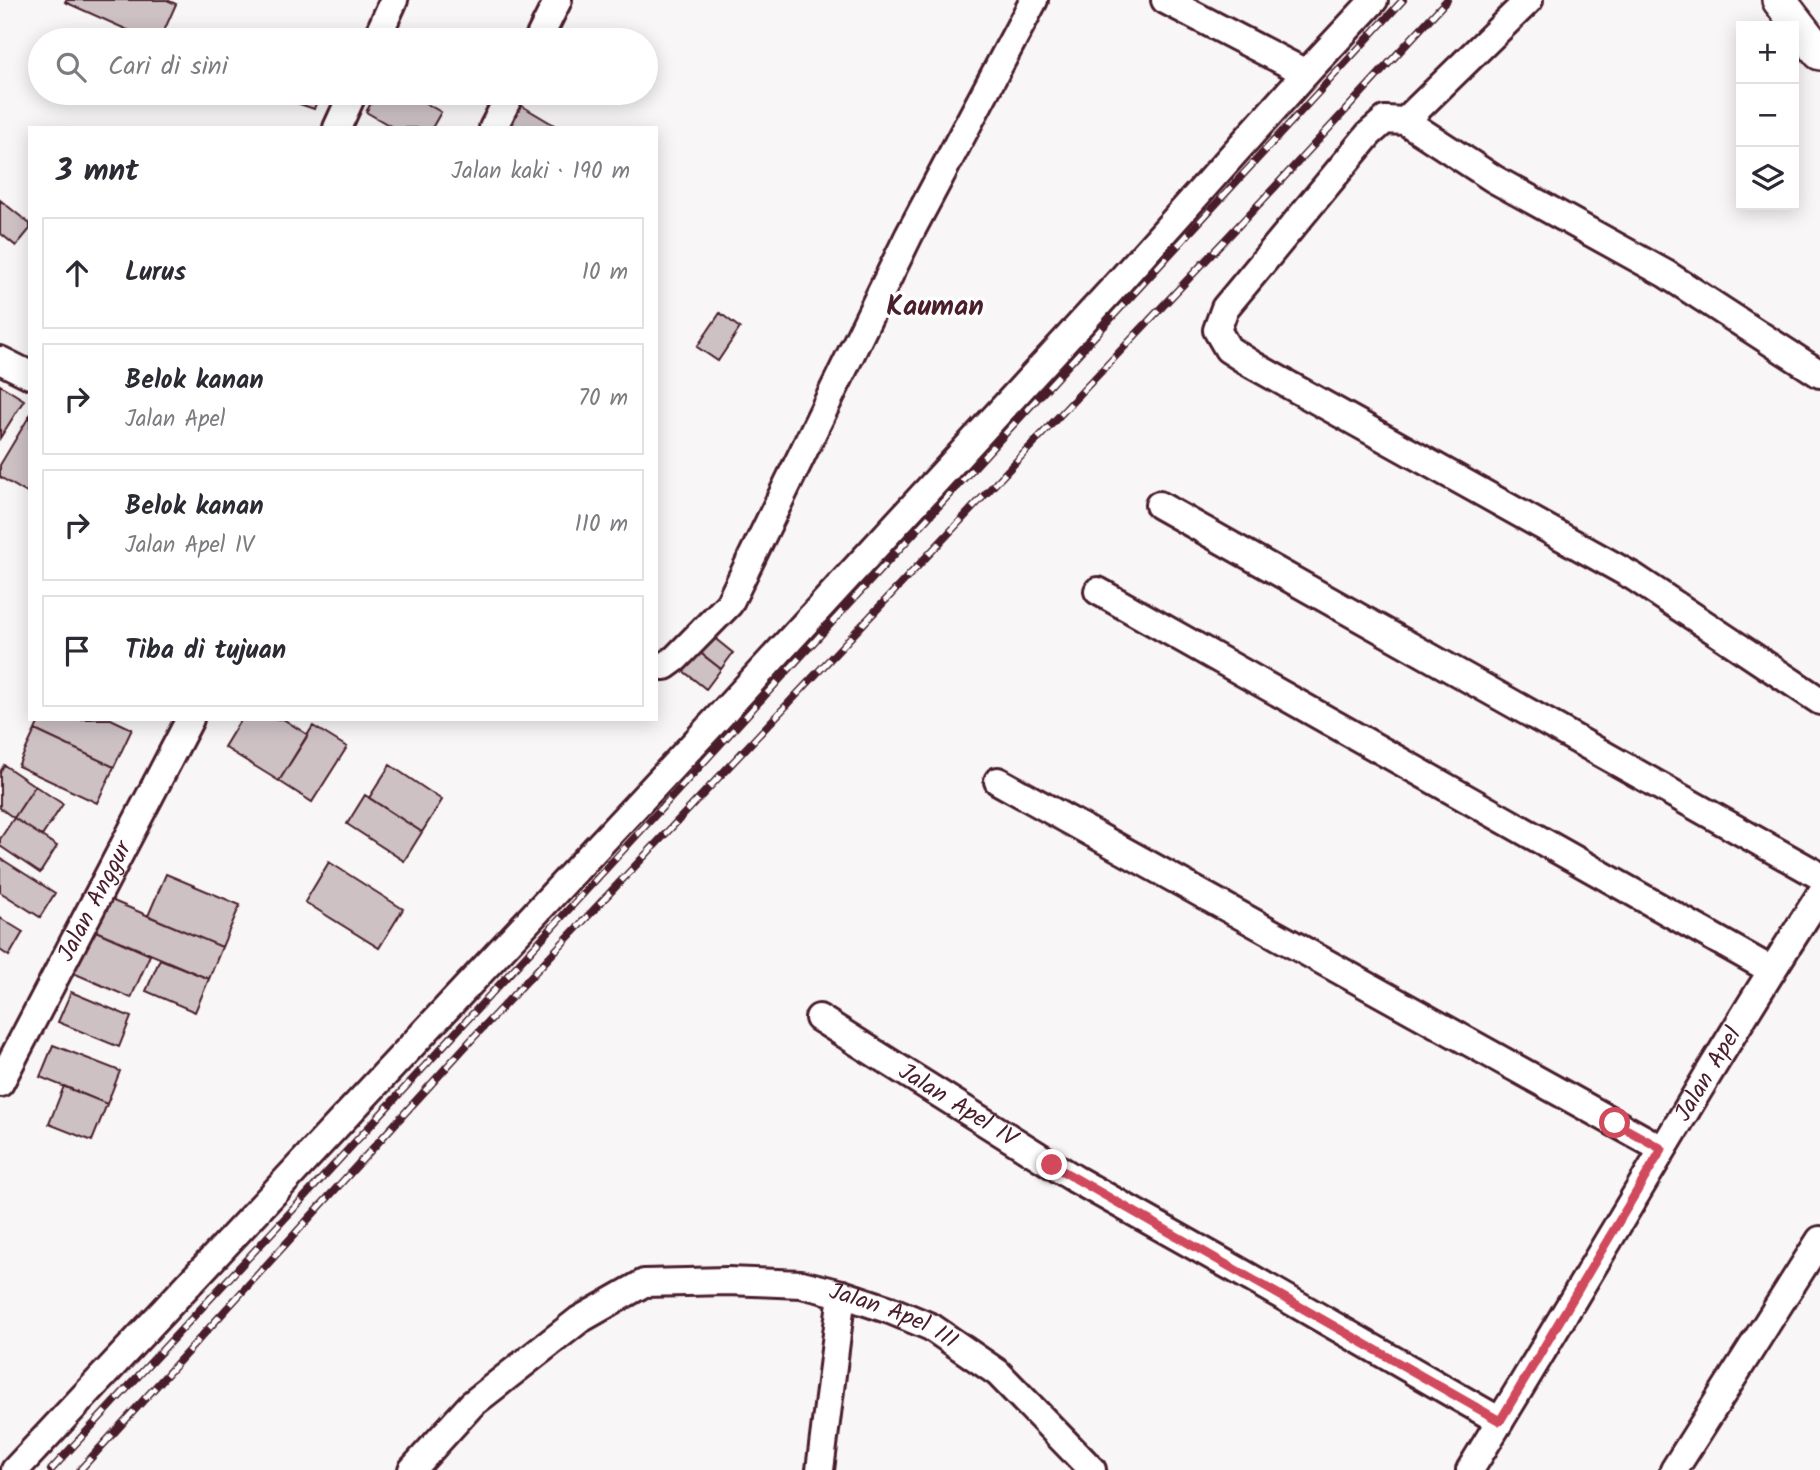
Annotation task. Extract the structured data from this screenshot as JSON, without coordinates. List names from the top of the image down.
{
  "streets": {
    "street": [
      "Jalan Anggur",
      "Jalan Apel",
      "Jalan Apel IV",
      "Jalan Apel III"
    ]
  },
  "crossings": [
    ["Jalan Apel", "Jalan Apel IV"]
  ],
  "districts": ["Kauman"],
  "page": {
    "map_buttons": ["+", "−"],
    "search": "Cari di sini",
    "heading": ["3 mnt", "Jalan kaki · 190 m"],
    "list": [
      ["Lurus", "10 m"],
      ["Belok kanan", "Jalan Apel", "70 m"],
      ["Belok kanan", "Jalan Apel IV", "110 m"],
      "Tiba di tujuan"
    ]
  }
}
